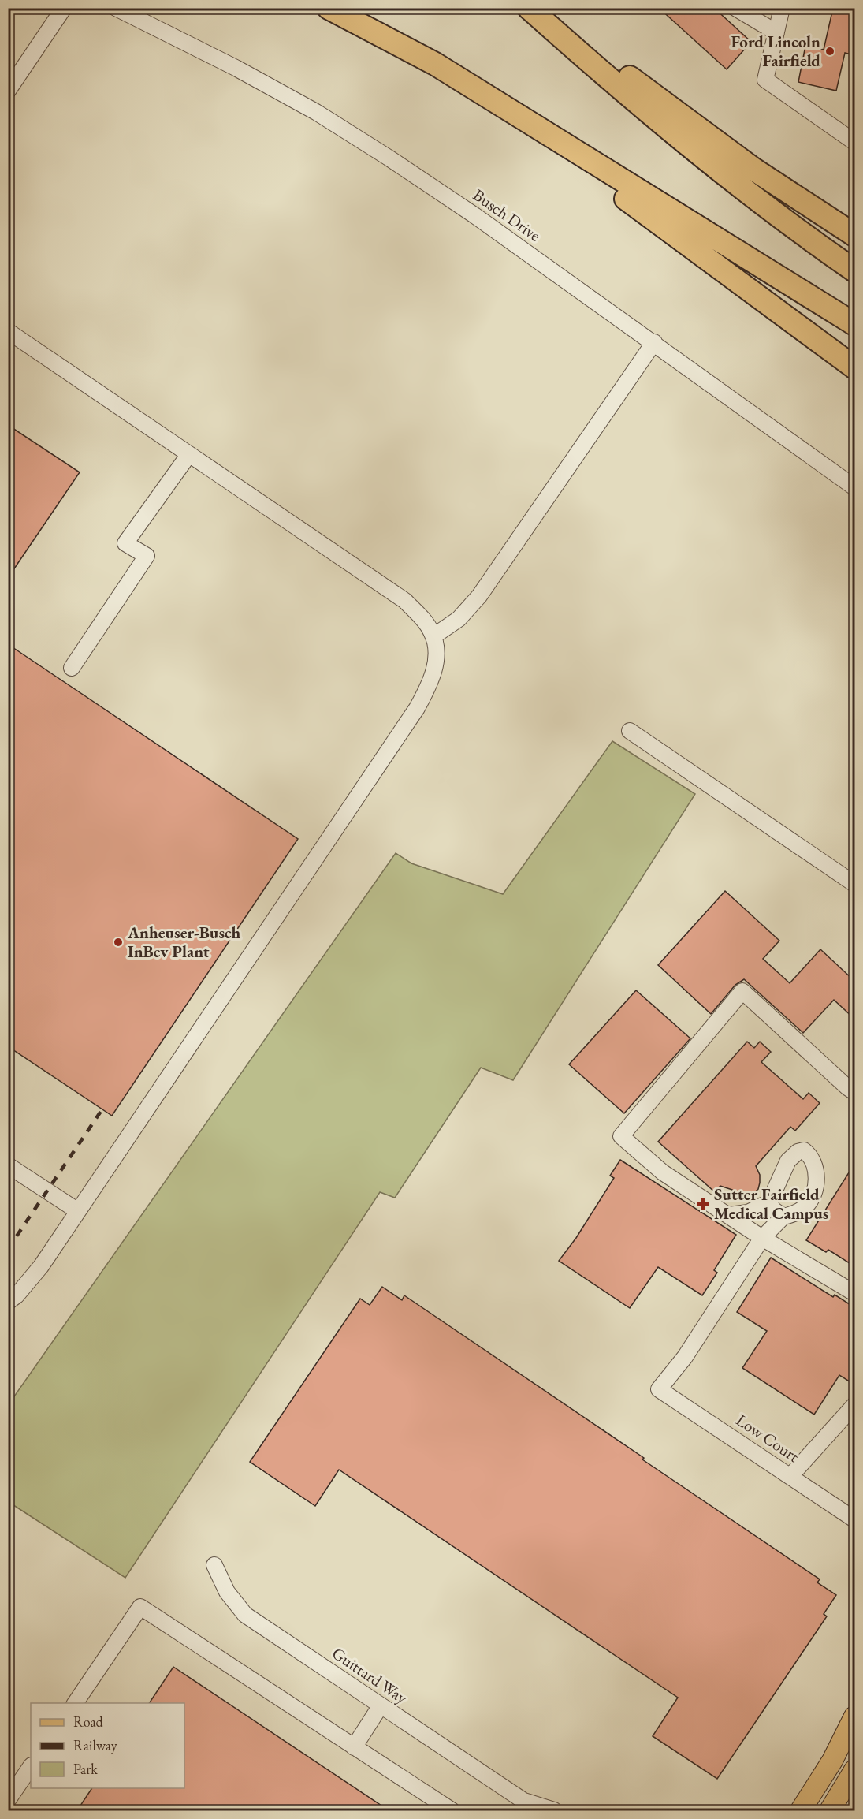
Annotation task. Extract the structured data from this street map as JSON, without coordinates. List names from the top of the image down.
{
  "streets": {
    "street": ["Busch Drive", "Low Court", "Guittard Way"]
  },
  "places": {
    "other": ["Ford Lincoln Fairfield", "Anheuser-Busch InBev Plant"],
    "health": ["Sutter Fairfield Medical Campus"]
  },
  "legend": ["Road", "Railway", "Park"]
}
